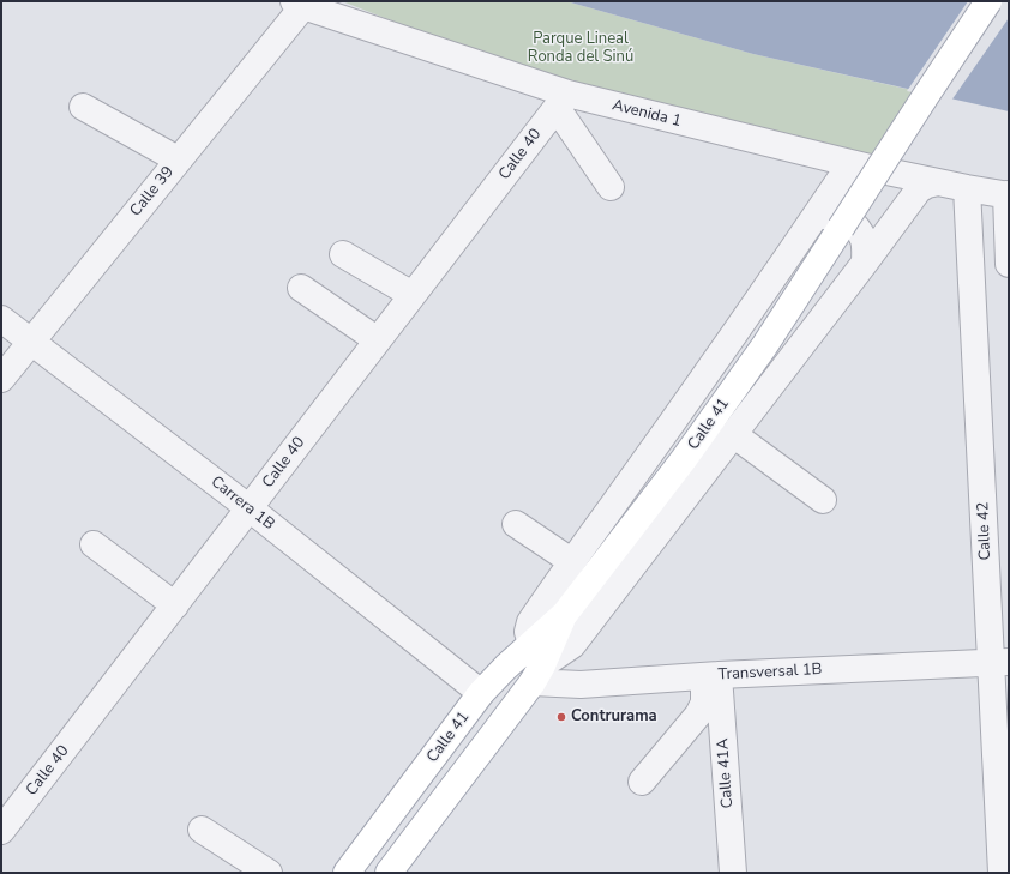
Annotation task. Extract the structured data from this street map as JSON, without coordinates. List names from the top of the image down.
{
  "streets": {
    "main road": ["Calle 41"],
    "street": [
      "Avenida 1",
      "Calle 40",
      "Calle 39",
      "Carrera 1B",
      "Calle 42",
      "Transversal 1B",
      "Calle 41A"
    ]
  },
  "crossings": [
    ["Avenida 1", "Calle 40"],
    ["Avenida 1", "Calle 39"],
    ["Avenida 1", "Calle 42"],
    ["Calle 40", "Carrera 1B"],
    ["Calle 39", "Carrera 1B"],
    ["Calle 41", "Carrera 1B"],
    ["Calle 41", "Transversal 1B"],
    ["Calle 42", "Transversal 1B"],
    ["Transversal 1B", "Calle 41A"]
  ],
  "parks": ["Parque Lineal Ronda del Sinú"],
  "places": ["Contrurama"]
}
